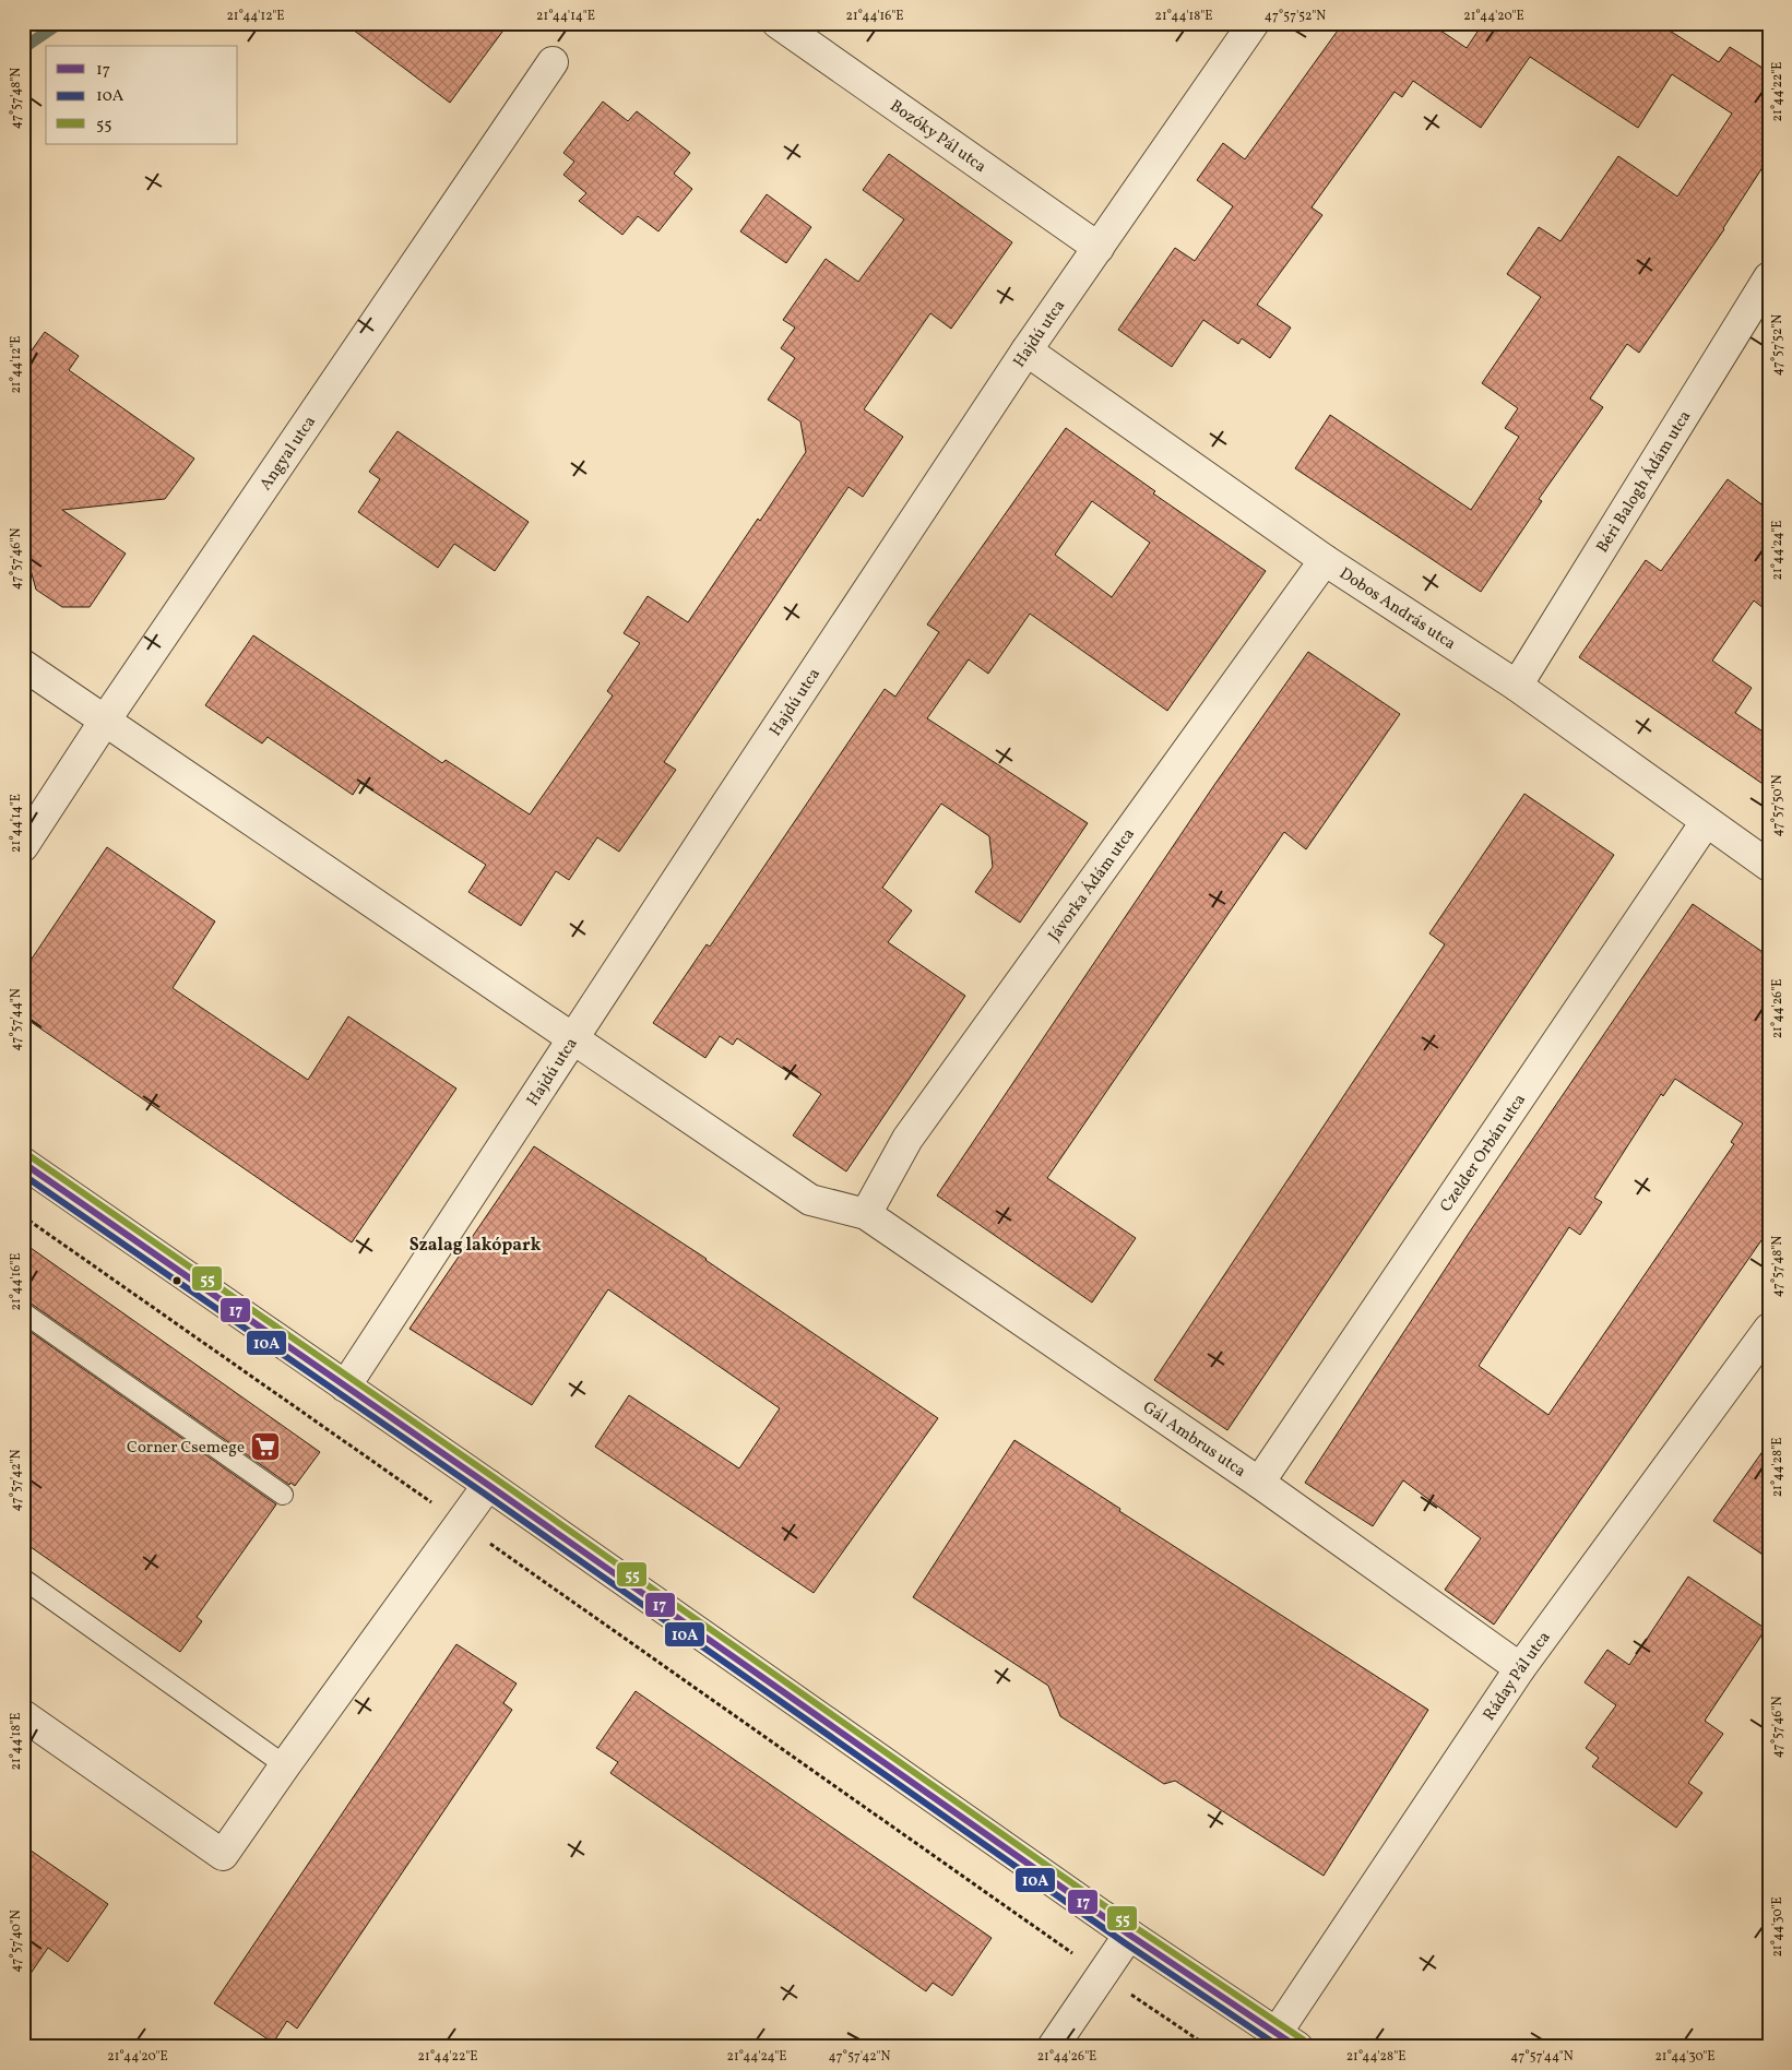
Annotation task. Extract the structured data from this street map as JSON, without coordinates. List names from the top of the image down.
{
  "streets": {
    "street": [
      "Bozóky Pál utca",
      "Hajdú utca",
      "Angyal utca",
      "Béri Balogh Ádám utca",
      "Dobos András utca",
      "Jávorka Ádám utca",
      "Czelder Orbán utca",
      "Gál Ambrus utca",
      "Ráday Pál utca"
    ]
  },
  "crossings": [
    ["Bozóky Pál utca", "Hajdú utca"],
    ["Hajdú utca", "Dobos András utca"],
    ["Béri Balogh Ádám utca", "Dobos András utca"],
    ["Dobos András utca", "Jávorka Ádám utca"],
    ["Dobos András utca", "Czelder Orbán utca"],
    ["Jávorka Ádám utca", "Gál Ambrus utca"],
    ["Czelder Orbán utca", "Gál Ambrus utca"],
    ["Gál Ambrus utca", "Ráday Pál utca"]
  ],
  "districts": ["Szalag lakópark"],
  "places": {
    "supermarket": ["Corner Csemege"]
  },
  "lines": ["transit line 55", "transit line 17", "transit line 10A"],
  "legend": ["17", "10A", "55"],
  "coordinates": [
    "21°44'12\"E",
    "21°44'14\"E",
    "21°44'16\"E",
    "21°44'18\"E",
    "47°57'52\"N",
    "21°44'20\"E",
    "21°44'22\"E",
    "47°57'48\"N",
    "21°44'24\"E",
    "47°57'46\"N",
    "47°57'50\"N",
    "21°44'26\"E",
    "47°57'44\"N",
    "21°44'28\"E",
    "47°57'42\"N",
    "21°44'30\"E",
    "47°57'40\"N"
  ]
}
